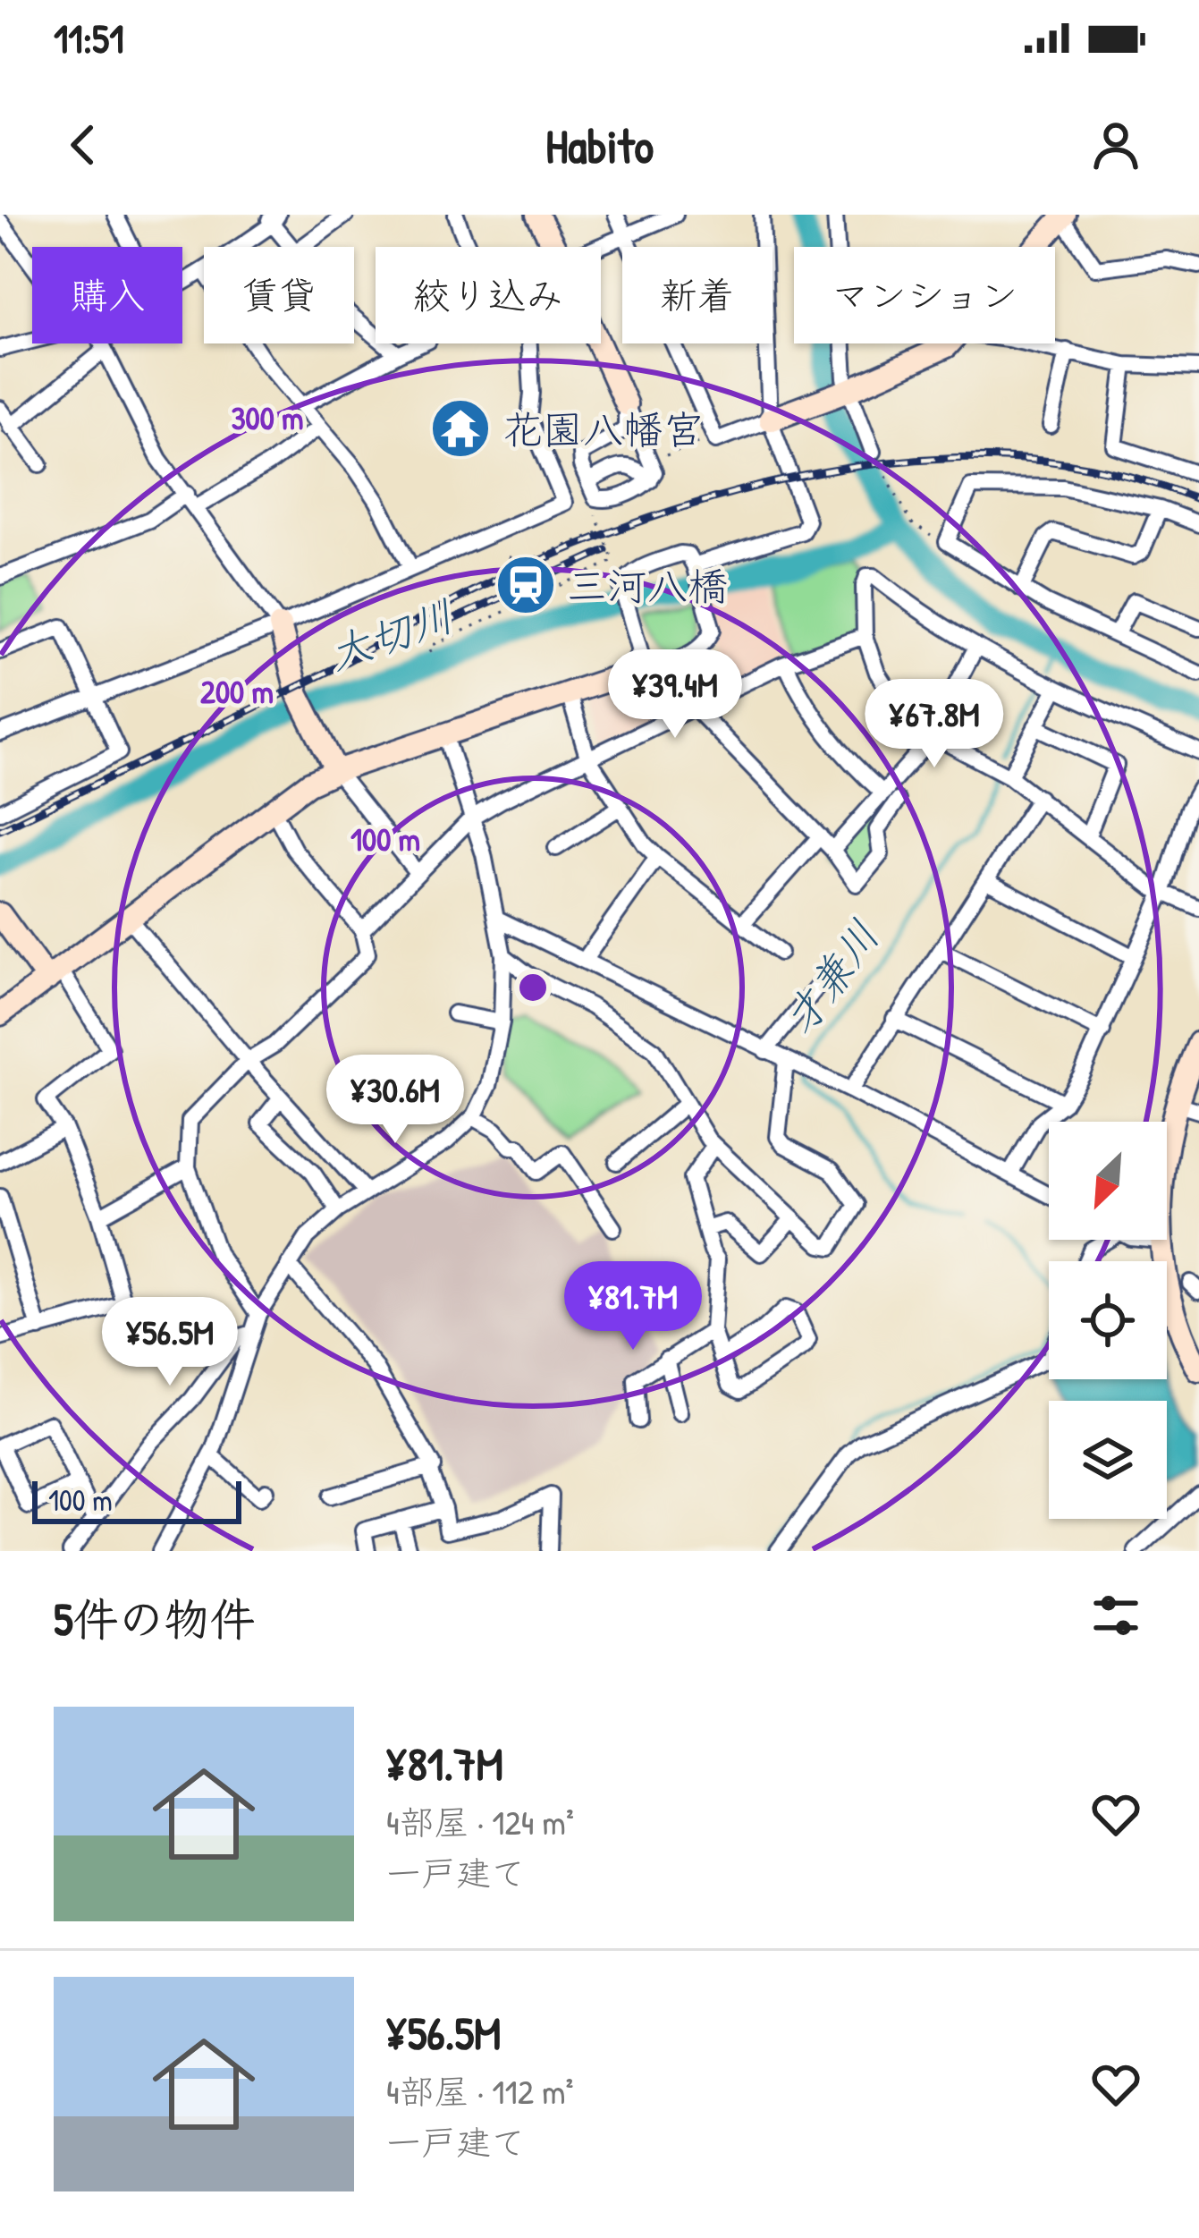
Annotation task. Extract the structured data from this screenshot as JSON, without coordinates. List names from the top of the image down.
{
  "water": ["大切川", "才兼川"],
  "places": {
    "temple": ["花園八幡宮"],
    "station": ["三河八橋"]
  },
  "scale_bar": "100 m",
  "north": "bottom left",
  "page": {
    "status": "11:51",
    "header": "Habito",
    "chip": [
      "購入",
      "賃貸",
      "絞り込み",
      "新着",
      "マンション"
    ],
    "price": [
      "¥39.4M",
      "¥67.8M",
      "¥30.6M",
      "¥81.7M",
      "¥56.5M"
    ],
    "scale": "100 m",
    "heading": "5件の物件",
    "list": [
      {
        "name": "¥81.7M",
        "note": "4部屋 · 124 m² · 一戸建て"
      },
      {
        "name": "¥56.5M",
        "note": "4部屋 · 112 m² · 一戸建て"
      }
    ]
  },
  "rings": ["300 m", "200 m", "100 m"]
}
